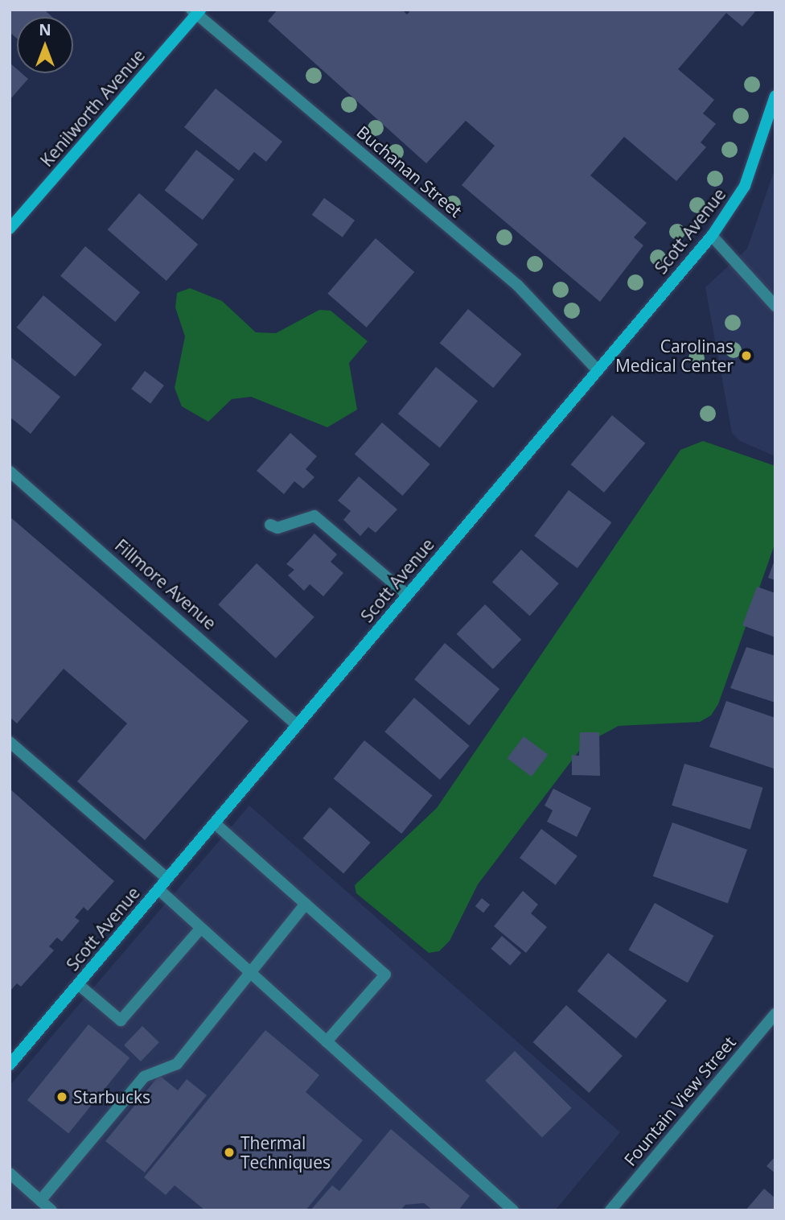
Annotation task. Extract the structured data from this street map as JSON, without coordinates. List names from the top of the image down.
{
  "streets": {
    "main road": ["Kenilworth Avenue", "Scott Avenue"],
    "street": ["Buchanan Street", "Fillmore Avenue", "Fountain View Street"]
  },
  "crossings": [
    ["Kenilworth Avenue", "Buchanan Street"],
    ["Buchanan Street", "Scott Avenue"],
    ["Scott Avenue", "Fillmore Avenue"]
  ],
  "places": ["Carolinas Medical Center", "Starbucks", "Thermal Techniques"],
  "north": "top"
}
